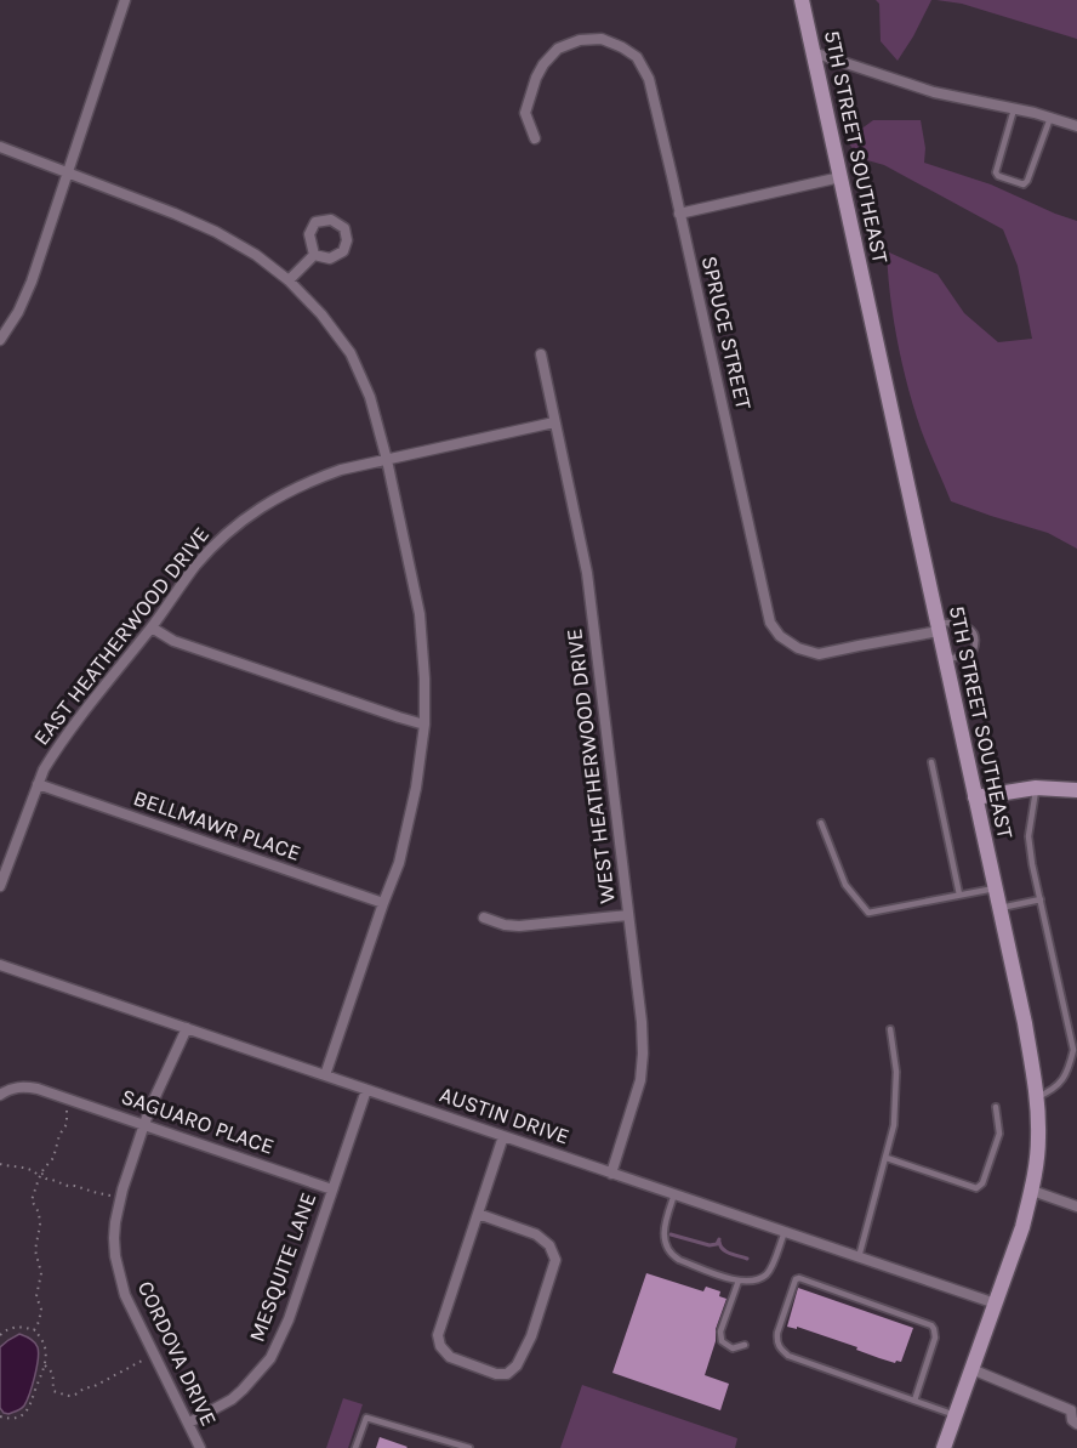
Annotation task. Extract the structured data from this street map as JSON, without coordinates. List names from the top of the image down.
{
  "streets": {
    "main road": ["5TH STREET SOUTHEAST"],
    "street": [
      "SPRUCE STREET",
      "EAST HEATHERWOOD DRIVE",
      "WEST HEATHERWOOD DRIVE",
      "BELLMAWR PLACE",
      "AUSTIN DRIVE",
      "SAGUARO PLACE",
      "MESQUITE LANE",
      "CORDOVA DRIVE"
    ]
  },
  "crossings": [
    ["5TH STREET SOUTHEAST", "SPRUCE STREET"],
    ["5TH STREET SOUTHEAST", "AUSTIN DRIVE"],
    ["EAST HEATHERWOOD DRIVE", "WEST HEATHERWOOD DRIVE"],
    ["EAST HEATHERWOOD DRIVE", "BELLMAWR PLACE"],
    ["WEST HEATHERWOOD DRIVE", "AUSTIN DRIVE"],
    ["AUSTIN DRIVE", "MESQUITE LANE"],
    ["AUSTIN DRIVE", "CORDOVA DRIVE"],
    ["SAGUARO PLACE", "MESQUITE LANE"],
    ["SAGUARO PLACE", "CORDOVA DRIVE"],
    ["MESQUITE LANE", "CORDOVA DRIVE"]
  ]
}
